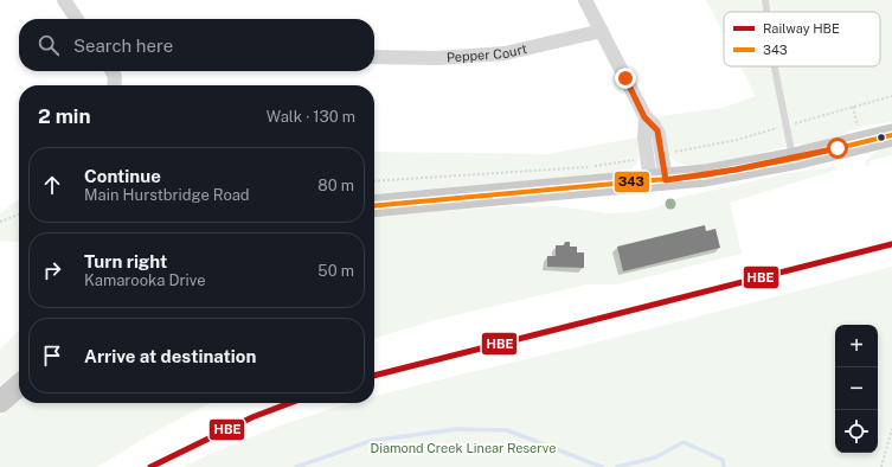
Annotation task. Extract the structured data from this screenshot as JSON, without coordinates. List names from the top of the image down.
{
  "streets": {
    "street": ["Pepper Court"]
  },
  "parks": ["Diamond Creek Linear Reserve"],
  "lines": ["transit line 343", "rail line HBE"],
  "legend": ["Railway HBE", "343"],
  "page": {
    "search": "Search here",
    "heading": ["2 min", "Walk · 130 m"],
    "list": [
      ["Continue", "Main Hurstbridge Road", "80 m"],
      ["Turn right", "Kamarooka Drive", "50 m"],
      "Arrive at destination"
    ],
    "map_buttons": ["+", "−"]
  }
}
